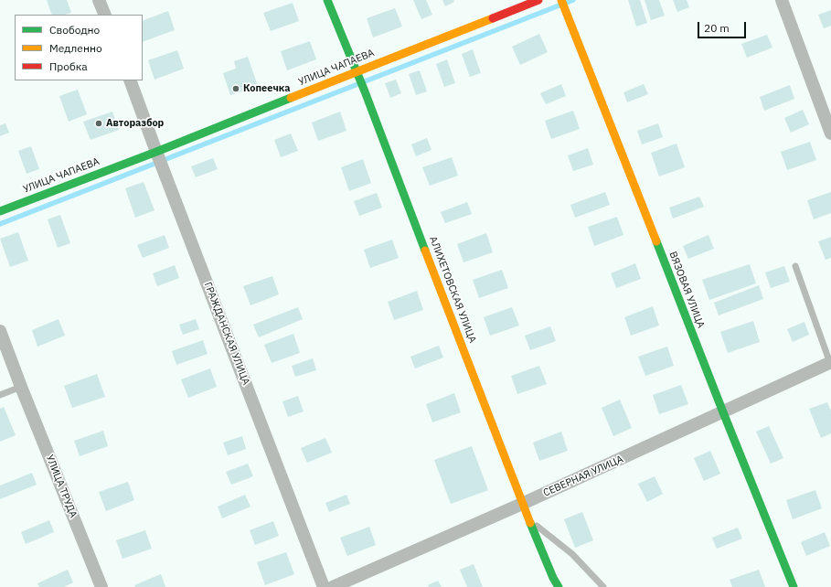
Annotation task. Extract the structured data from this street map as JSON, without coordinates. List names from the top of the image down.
{
  "streets": {
    "street": [
      "УЛИЦА ЧАПАЕВА",
      "АЛИХЕТОВСКАЯ УЛИЦА",
      "ВЯЗОВАЯ УЛИЦА",
      "ГРАЖДАНСКАЯ УЛИЦА",
      "СЕВЕРНАЯ УЛИЦА",
      "УЛИЦА ТРУДА"
    ]
  },
  "crossings": [
    ["УЛИЦА ЧАПАЕВА", "АЛИХЕТОВСКАЯ УЛИЦА"],
    ["УЛИЦА ЧАПАЕВА", "ГРАЖДАНСКАЯ УЛИЦА"],
    ["АЛИХЕТОВСКАЯ УЛИЦА", "СЕВЕРНАЯ УЛИЦА"],
    ["ВЯЗОВАЯ УЛИЦА", "СЕВЕРНАЯ УЛИЦА"]
  ],
  "places": ["Копеечка", "Авторазбор"],
  "legend": ["Свободно", "Медленно", "Пробка"],
  "scale_bar": "20 m"
}
